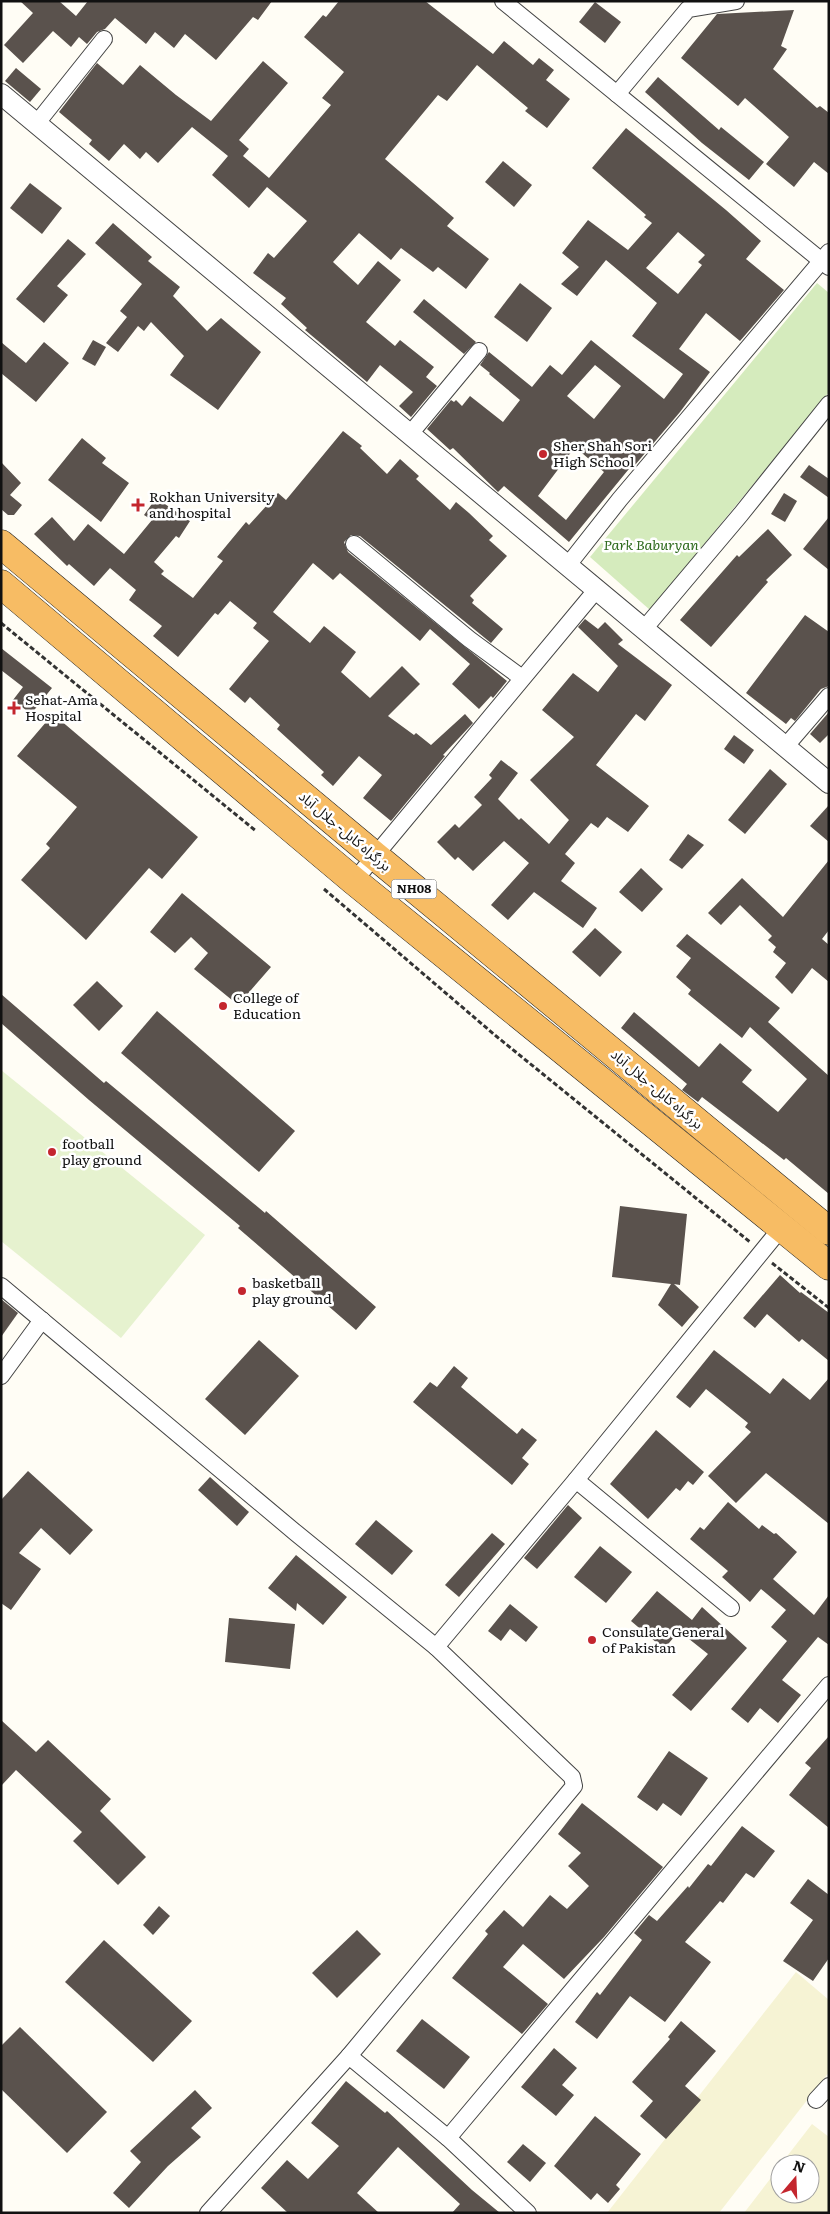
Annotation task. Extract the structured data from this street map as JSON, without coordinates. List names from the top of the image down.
{
  "streets": {
    "highway": ["بزرگراه کابل- جلال آباد", "NH08"]
  },
  "parks": ["Park Baburyan"],
  "places": {
    "other": [
      "Sher Shah Sori High School",
      "College of Education",
      "football play ground",
      "basketball play ground",
      "Consulate General of Pakistan"
    ],
    "health": ["Rokhan University and hospital", "Sehat-Ama Hospital"]
  },
  "north": "top"
}
